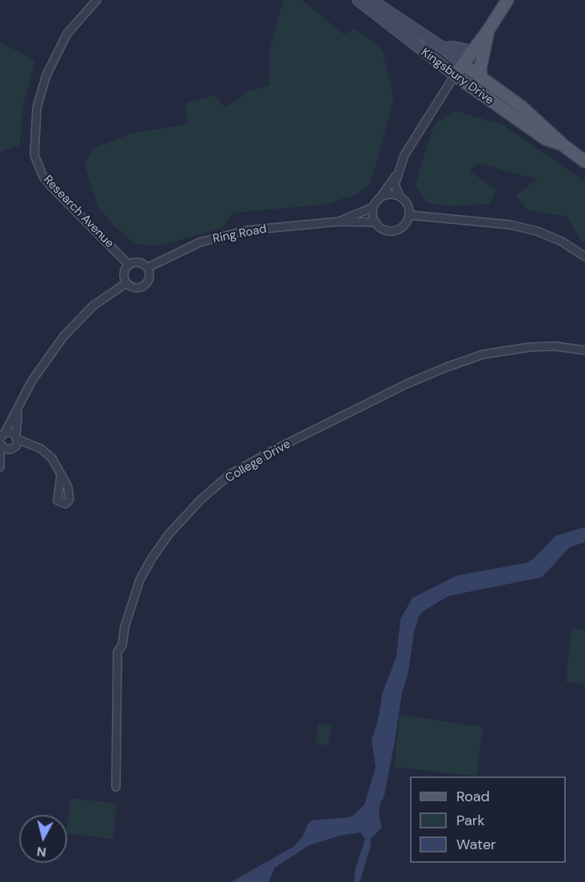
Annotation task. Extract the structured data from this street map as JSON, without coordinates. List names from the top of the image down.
{
  "streets": {
    "main road": ["Kingsbury Drive"],
    "street": ["Research Avenue", "Ring Road", "College Drive"]
  },
  "crossings": [
    ["Research Avenue", "Ring Road"]
  ],
  "legend": ["Road", "Park", "Water"],
  "north": "bottom"
}
